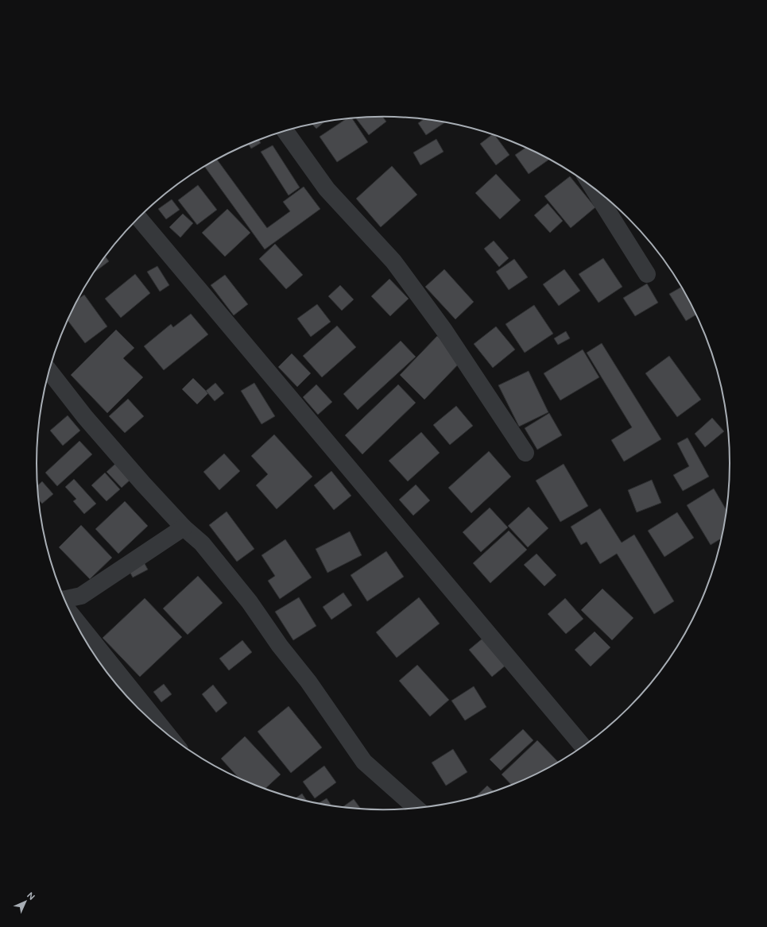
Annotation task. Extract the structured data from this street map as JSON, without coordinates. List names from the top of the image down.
{
  "north": "top right"
}
